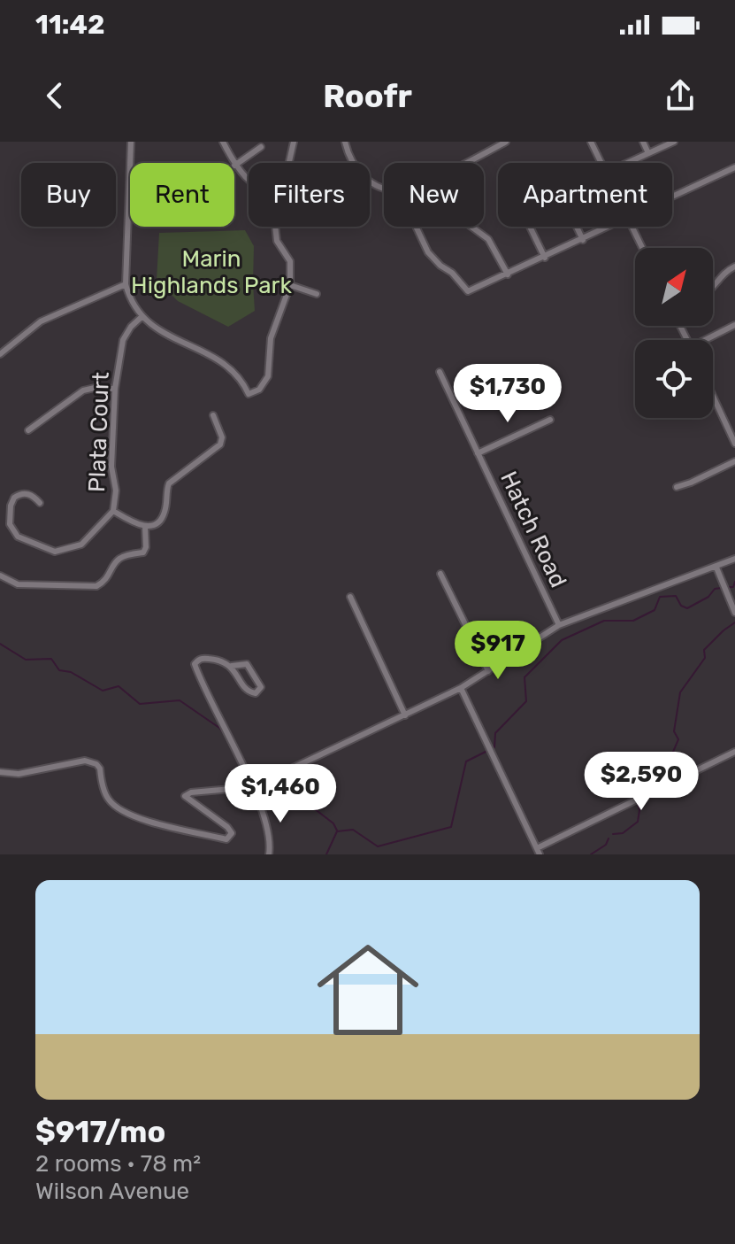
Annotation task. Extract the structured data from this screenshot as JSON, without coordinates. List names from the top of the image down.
{
  "streets": {
    "street": ["Plata Court", "Hatch Road"]
  },
  "parks": ["Marin Highlands Park"],
  "north": "top right",
  "page": {
    "status": "11:42",
    "header": "Roofr",
    "chip": [
      "Buy",
      "Rent",
      "Filters",
      "New",
      "Apartment"
    ],
    "price": [
      "$1,730",
      "$917",
      "$2,590",
      "$1,460"
    ],
    "list": [
      {
        "name": "$917/mo",
        "note": "2 rooms · 78 m² · Wilson Avenue"
      }
    ]
  }
}
